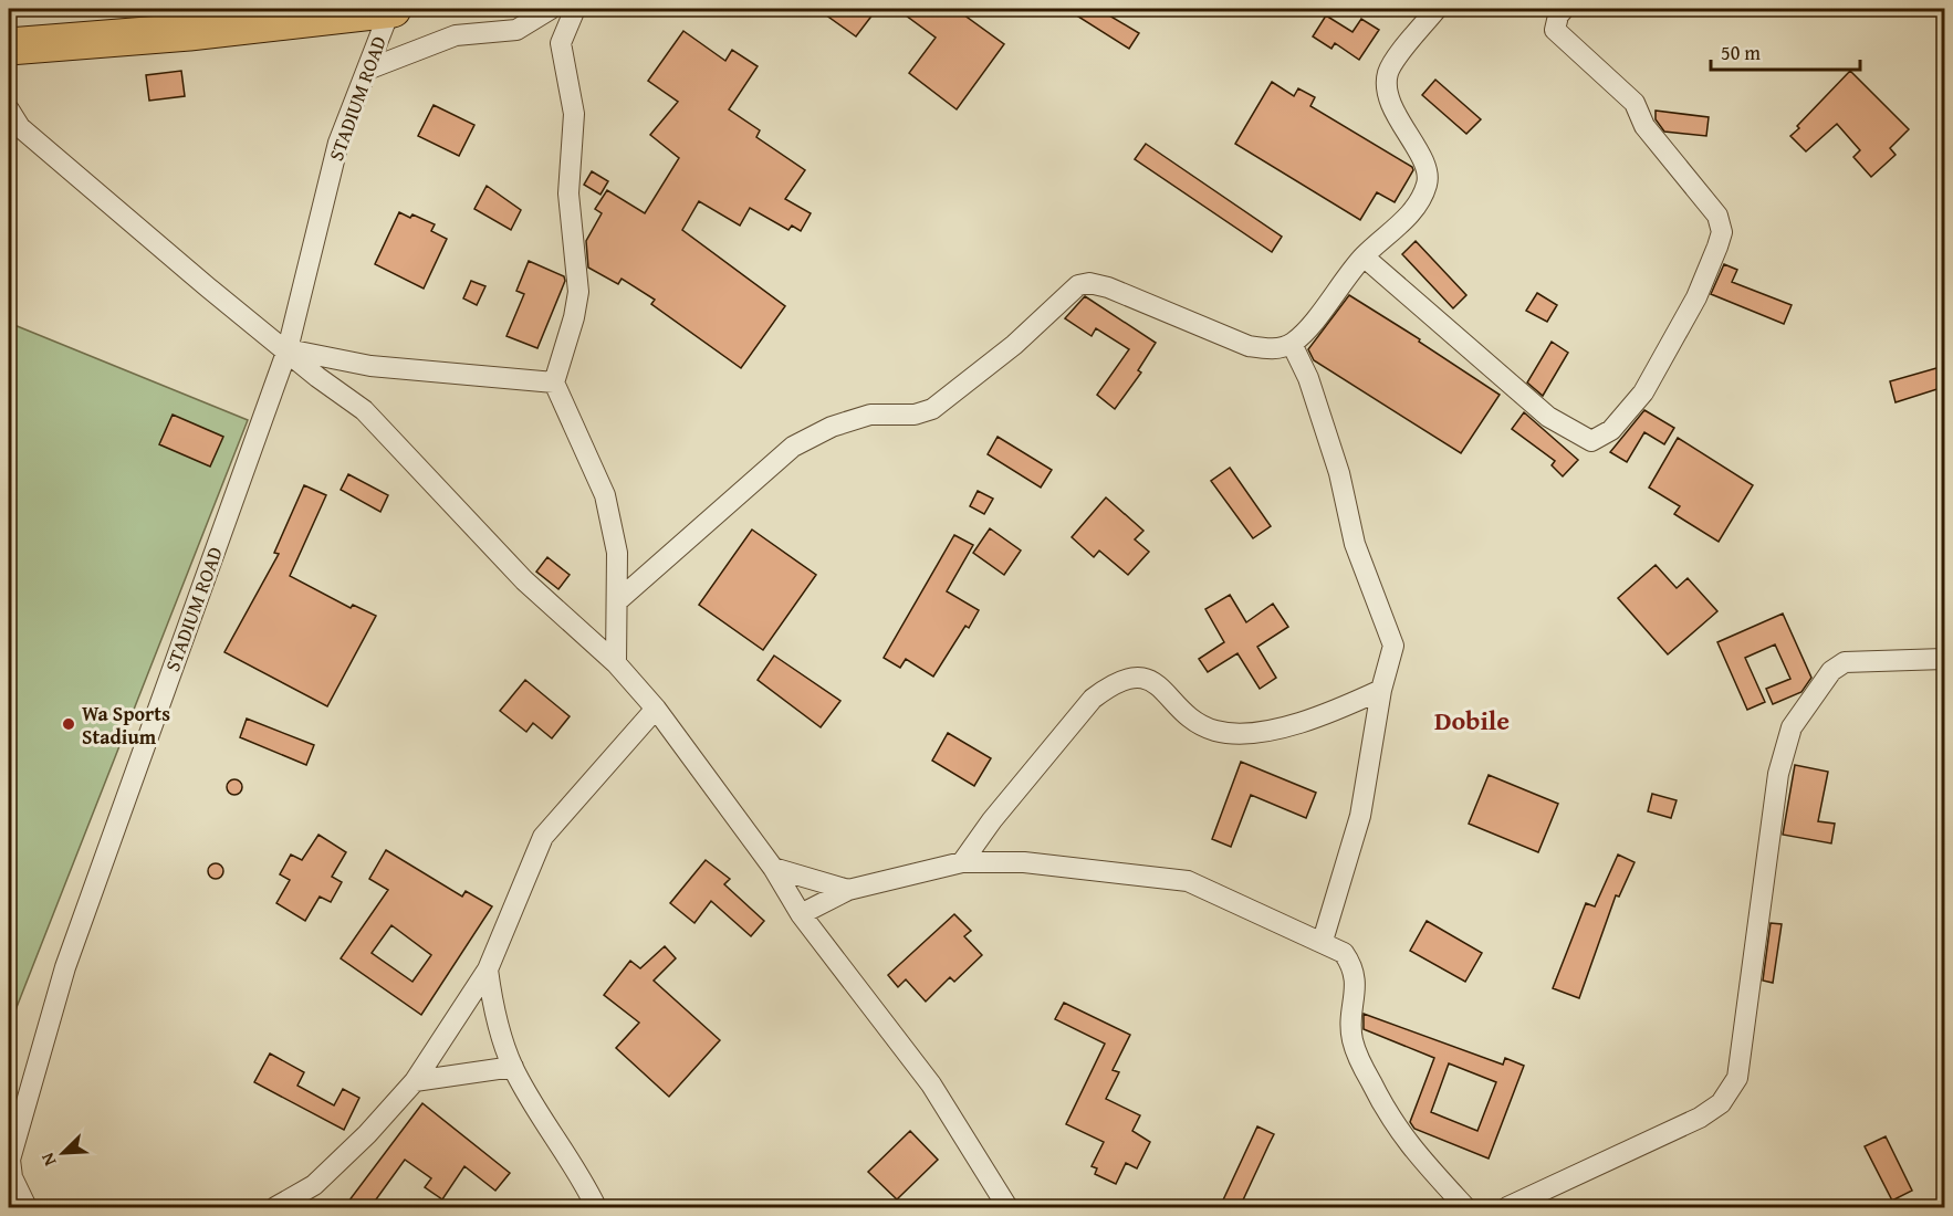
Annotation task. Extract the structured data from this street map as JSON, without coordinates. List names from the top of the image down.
{
  "streets": {
    "street": ["STADIUM ROAD"]
  },
  "districts": ["Dobile"],
  "places": ["Wa Sports Stadium"],
  "scale_bar": "50 m",
  "north": "bottom left"
}
